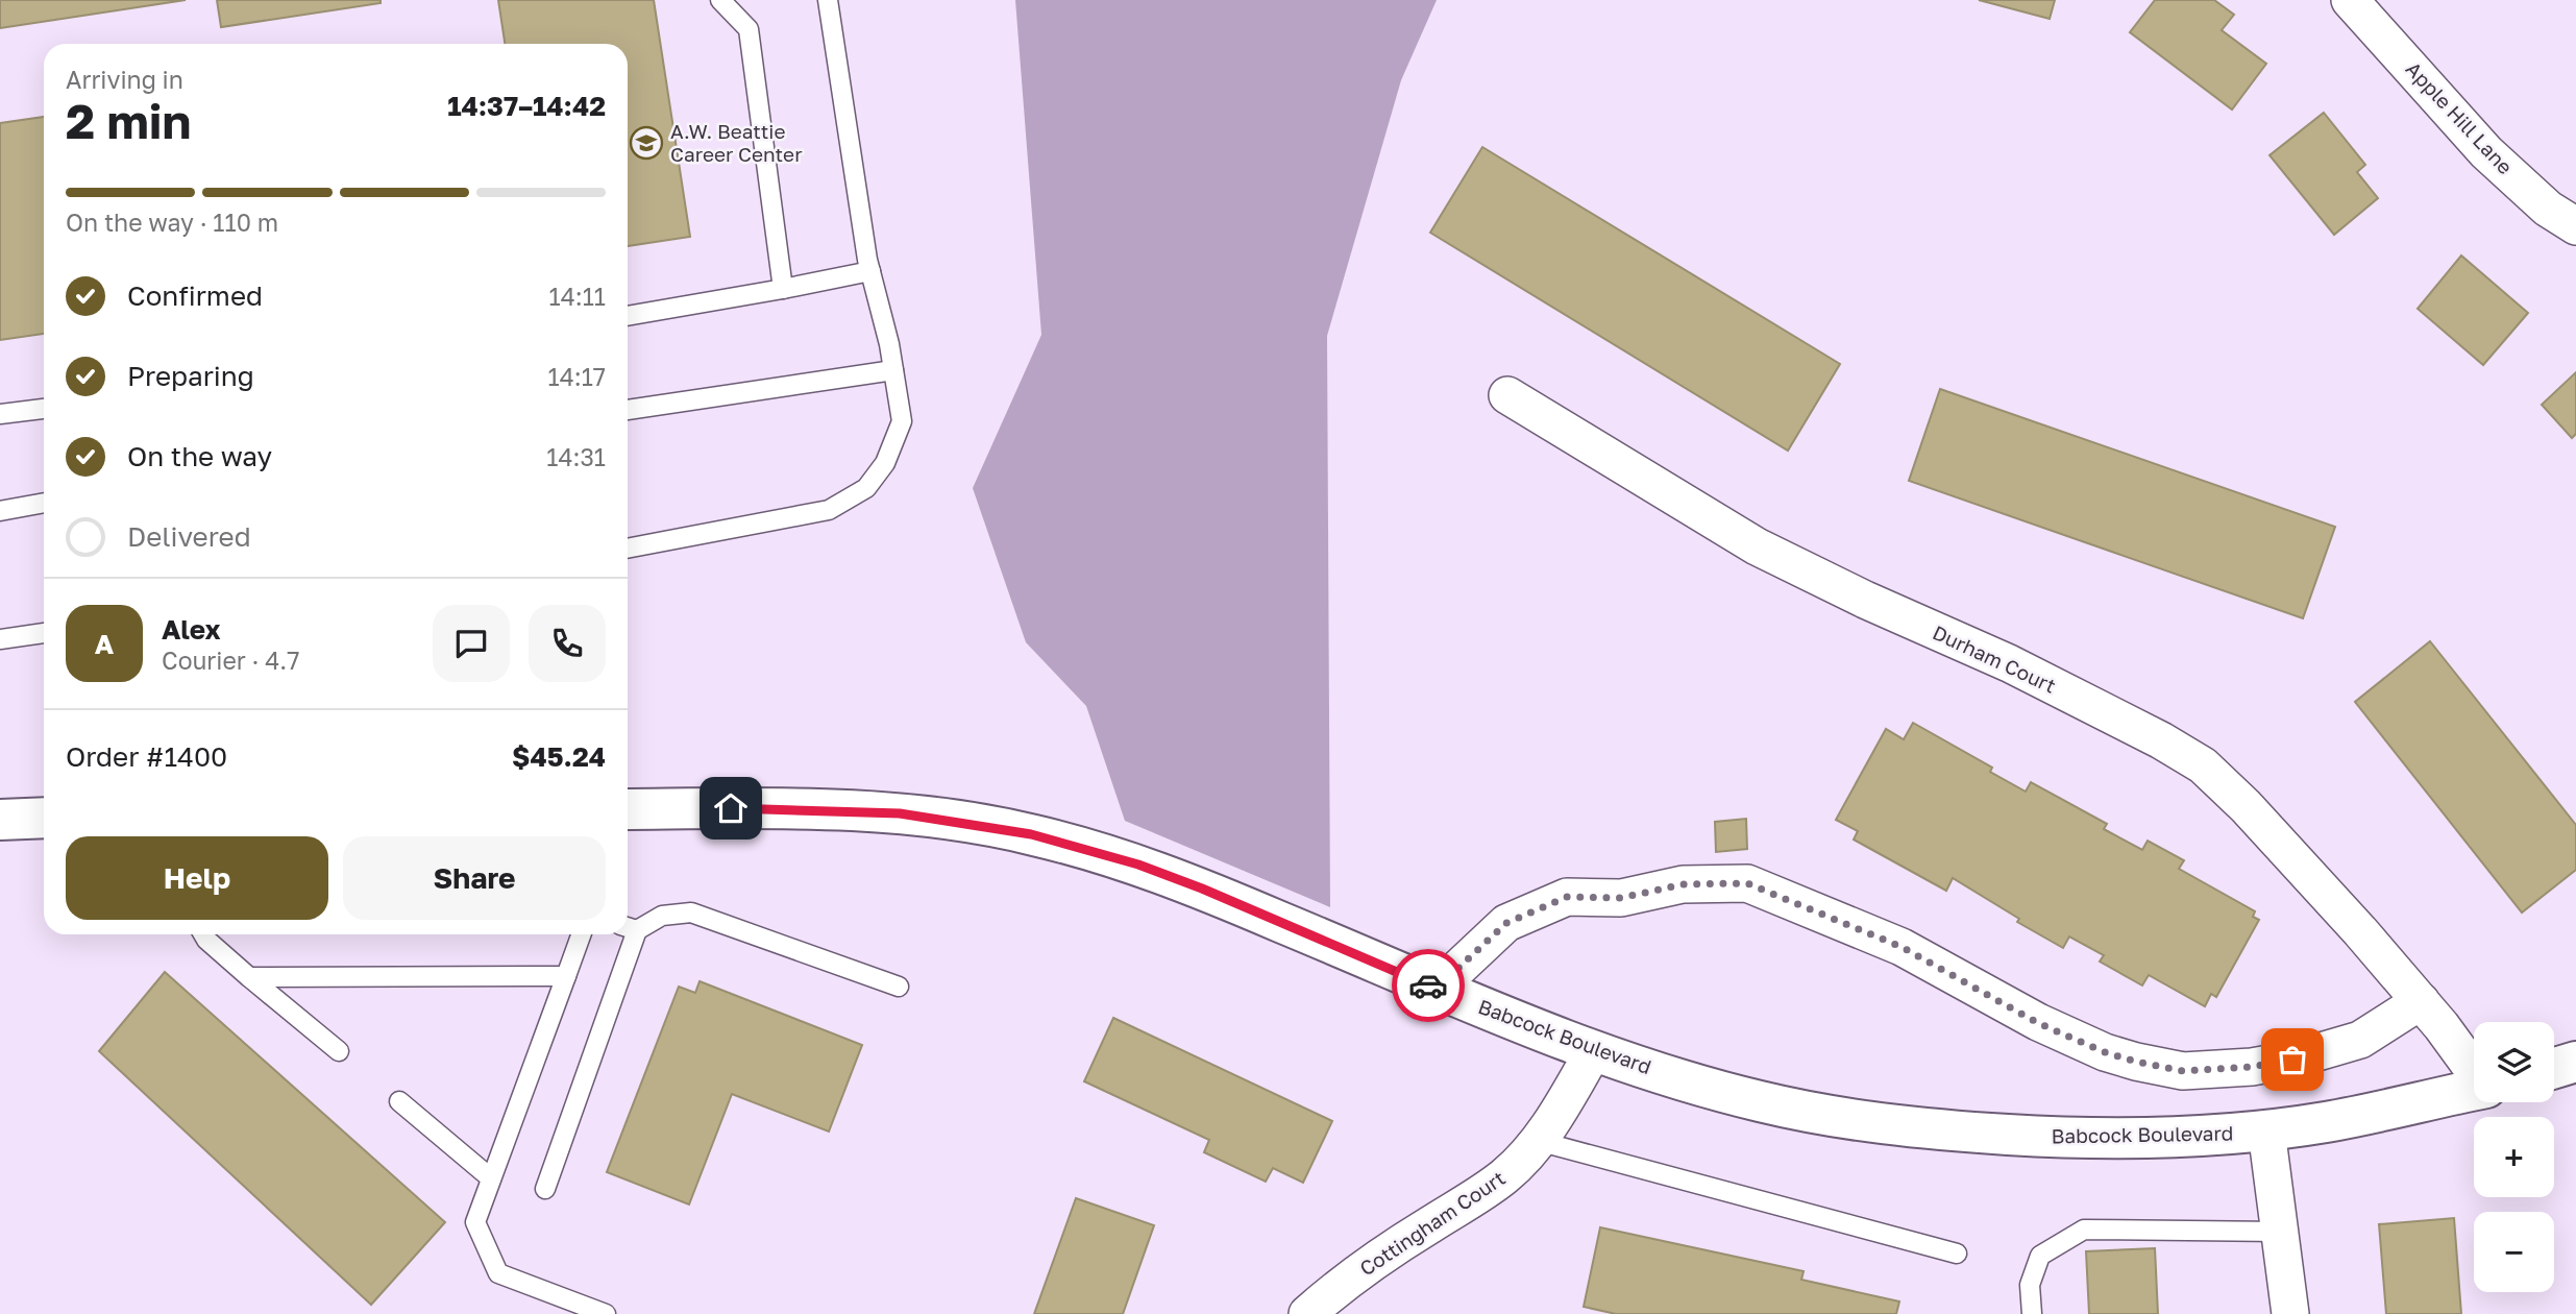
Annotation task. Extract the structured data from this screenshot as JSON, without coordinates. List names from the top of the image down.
{
  "streets": {
    "main road": ["Babcock Boulevard"],
    "street": ["Apple Hill Lane", "Durham Court", "Cottingham Court"]
  },
  "crossings": [
    ["Babcock Boulevard", "Cottingham Court"]
  ],
  "places": {
    "school or university": ["A.W. Beattie Career Center"]
  },
  "page": {
    "heading": ["2 min", "Arriving in", "14:37–14:42"],
    "panel": [
      "Alex",
      "Courier · 4.7",
      "Order #1400",
      "$45.24"
    ],
    "bar": "On the way · 110 m",
    "list": [
      ["Confirmed", "14:11"],
      ["Preparing", "14:17"],
      ["On the way", "14:31"],
      "Delivered"
    ],
    "round": "A",
    "buttons": ["Help", "Share"],
    "map_buttons": ["+", "−"]
  }
}
